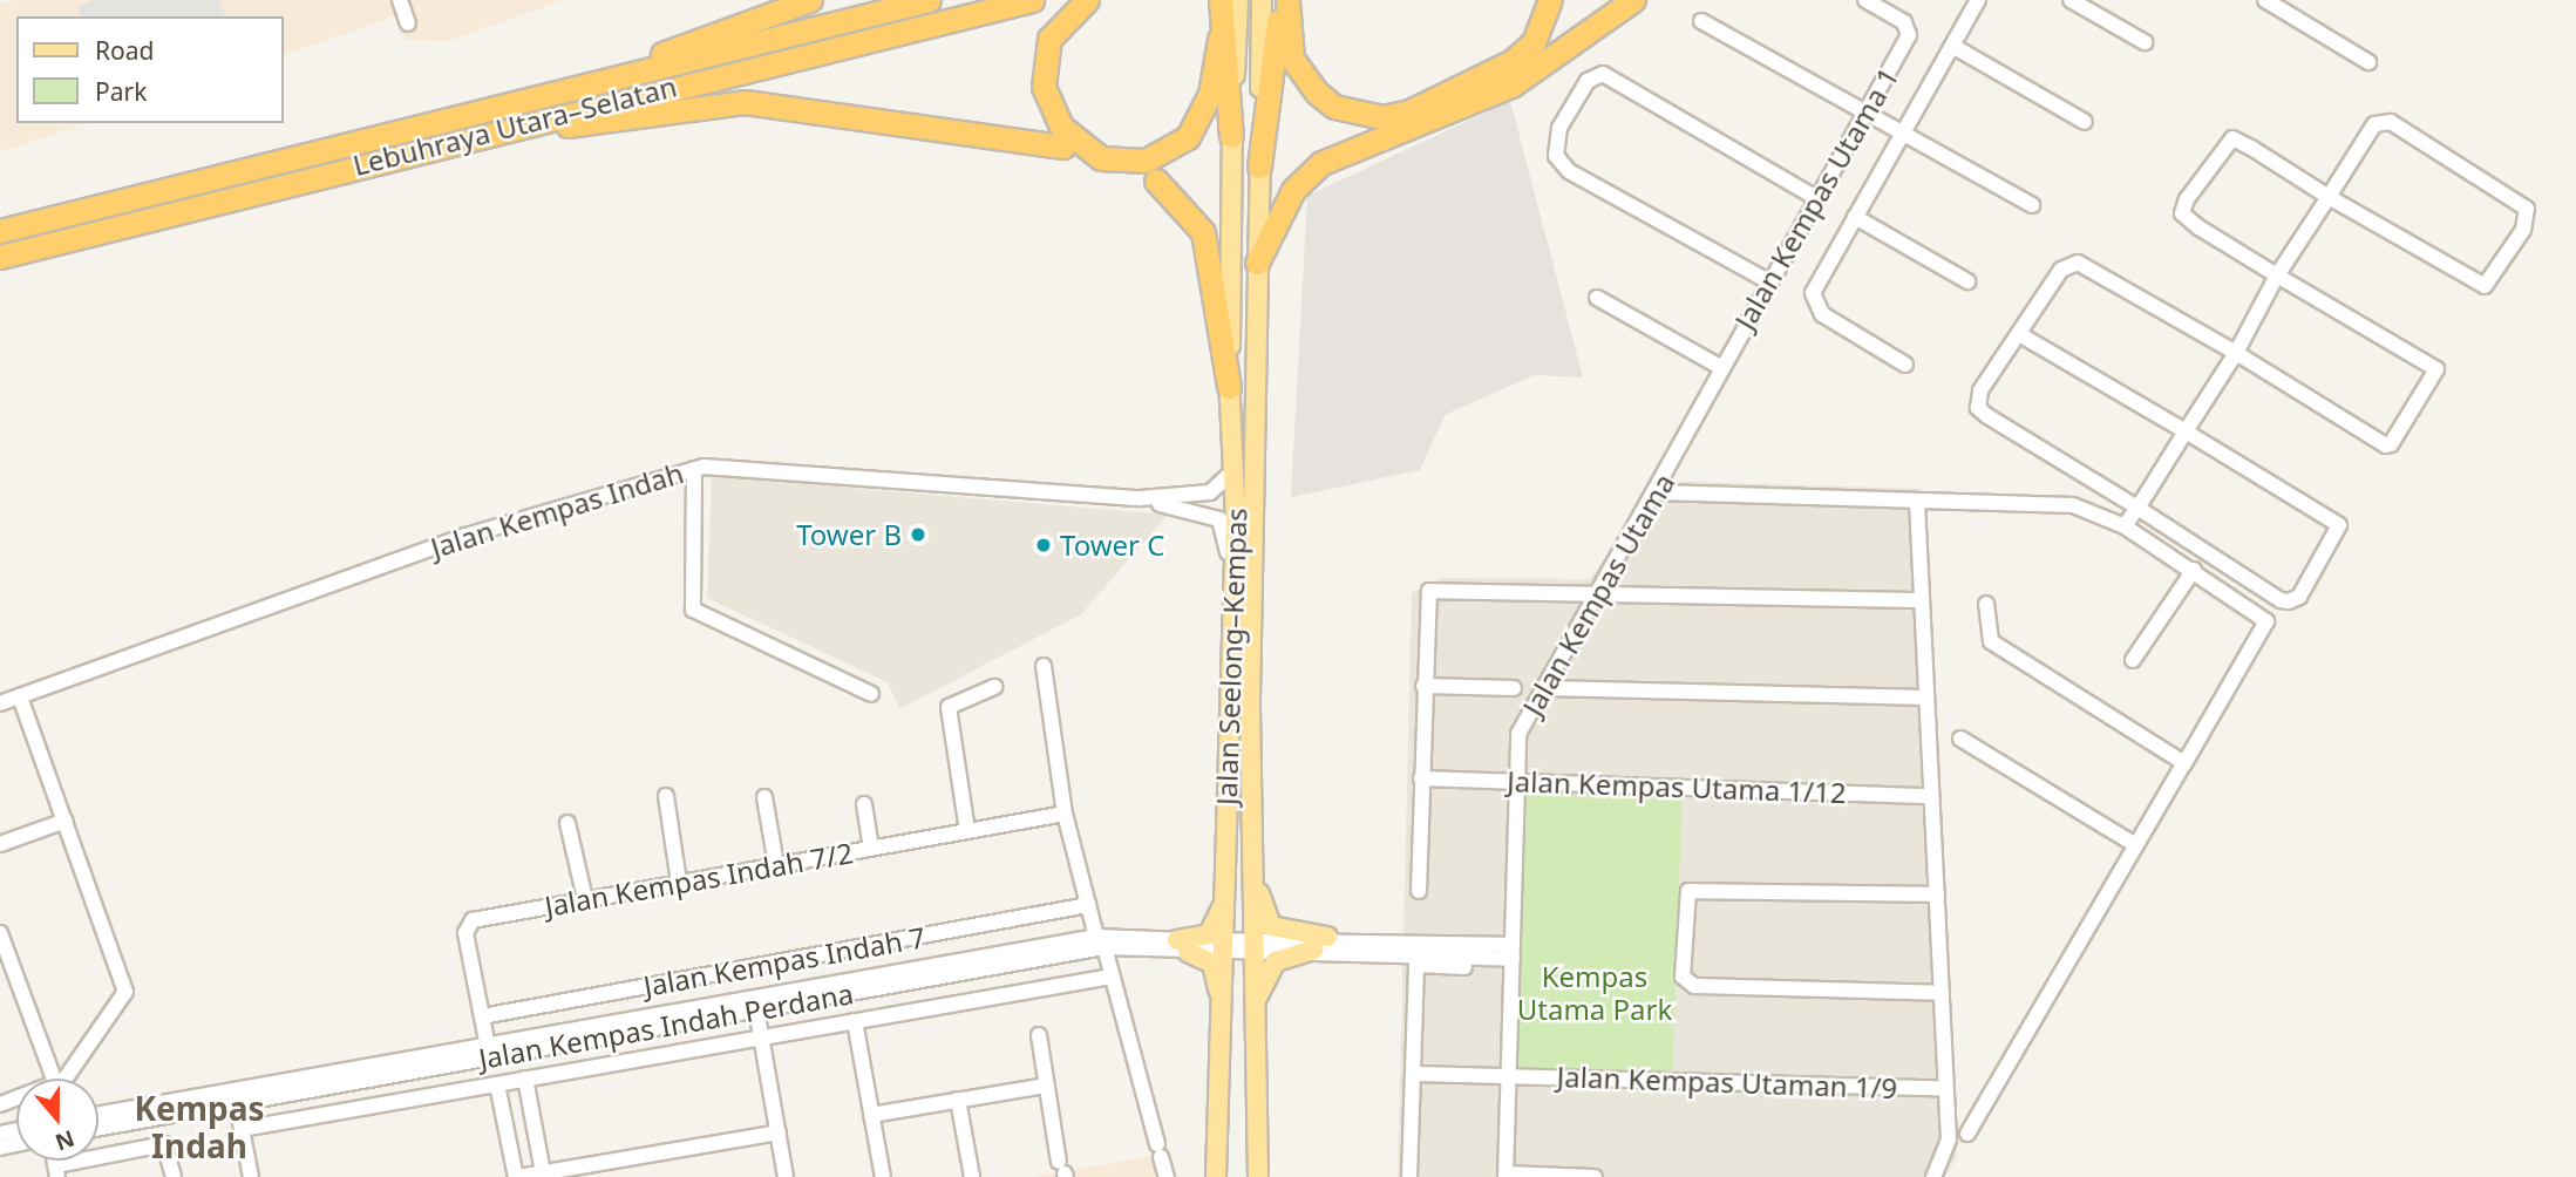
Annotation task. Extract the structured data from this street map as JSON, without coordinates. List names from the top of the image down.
{
  "streets": {
    "highway": ["Lebuhraya Utara–Selatan"],
    "main road": ["Jalan Seelong–Kempas"],
    "street": [
      "Jalan Kempas Utama 1",
      "Jalan Kempas Indah",
      "Jalan Kempas Utama",
      "Jalan Kempas Utama 1/12",
      "Jalan Kempas Indah 7/2",
      "Jalan Kempas Indah 7",
      "Jalan Kempas Indah Perdana",
      "Jalan Kempas Utaman 1/9"
    ]
  },
  "crossings": [
    ["Jalan Kempas Utama 1", "Jalan Kempas Utama"],
    ["Jalan Kempas Utama", "Jalan Kempas Utama 1/12"],
    ["Jalan Kempas Utama", "Jalan Kempas Utaman 1/9"],
    ["Jalan Kempas Indah 7/2", "Jalan Kempas Indah 7"],
    ["Jalan Kempas Indah 7/2", "Jalan Kempas Indah Perdana"]
  ],
  "districts": ["Kempas Indah"],
  "parks": ["Kempas Utama Park"],
  "places": ["Tower B", "Tower C"],
  "legend": ["Road", "Park"],
  "north": "bottom"
}
